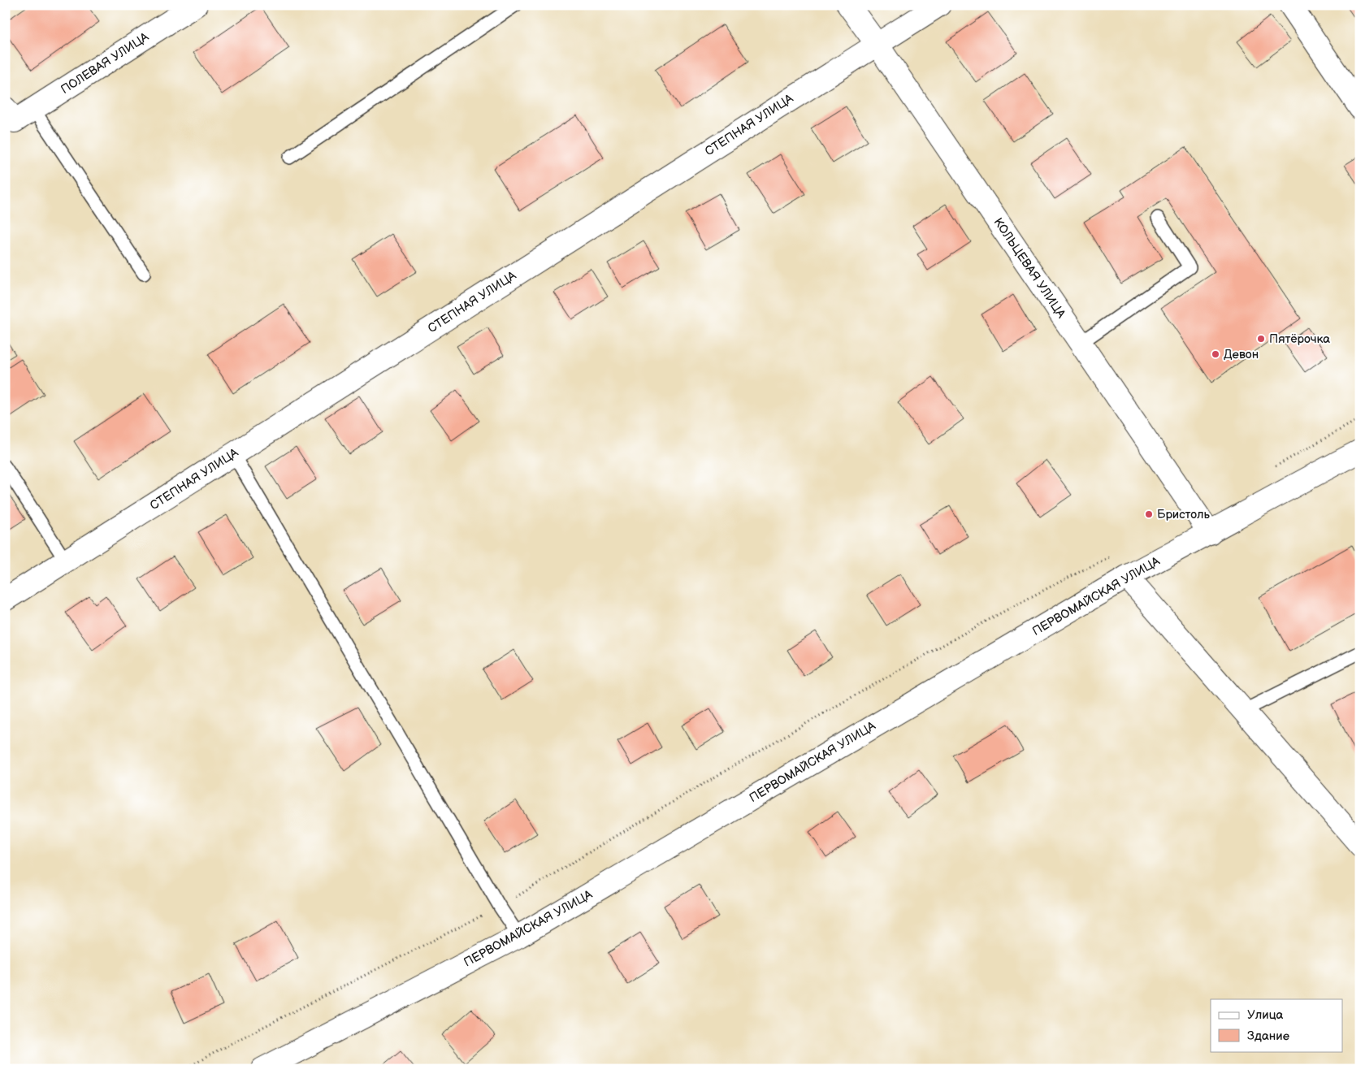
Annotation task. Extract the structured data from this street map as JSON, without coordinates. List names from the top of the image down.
{
  "streets": {
    "street": [
      "ПОЛЕВАЯ УЛИЦА",
      "СТЕПНАЯ УЛИЦА",
      "КОЛЬЦЕВАЯ УЛИЦА",
      "ПЕРВОМАЙСКАЯ УЛИЦА"
    ]
  },
  "crossings": [
    ["СТЕПНАЯ УЛИЦА", "КОЛЬЦЕВАЯ УЛИЦА"],
    ["КОЛЬЦЕВАЯ УЛИЦА", "ПЕРВОМАЙСКАЯ УЛИЦА"]
  ],
  "places": ["Пятёрочка", "Девон", "Бристоль"],
  "legend": ["Улица", "Здание"]
}
